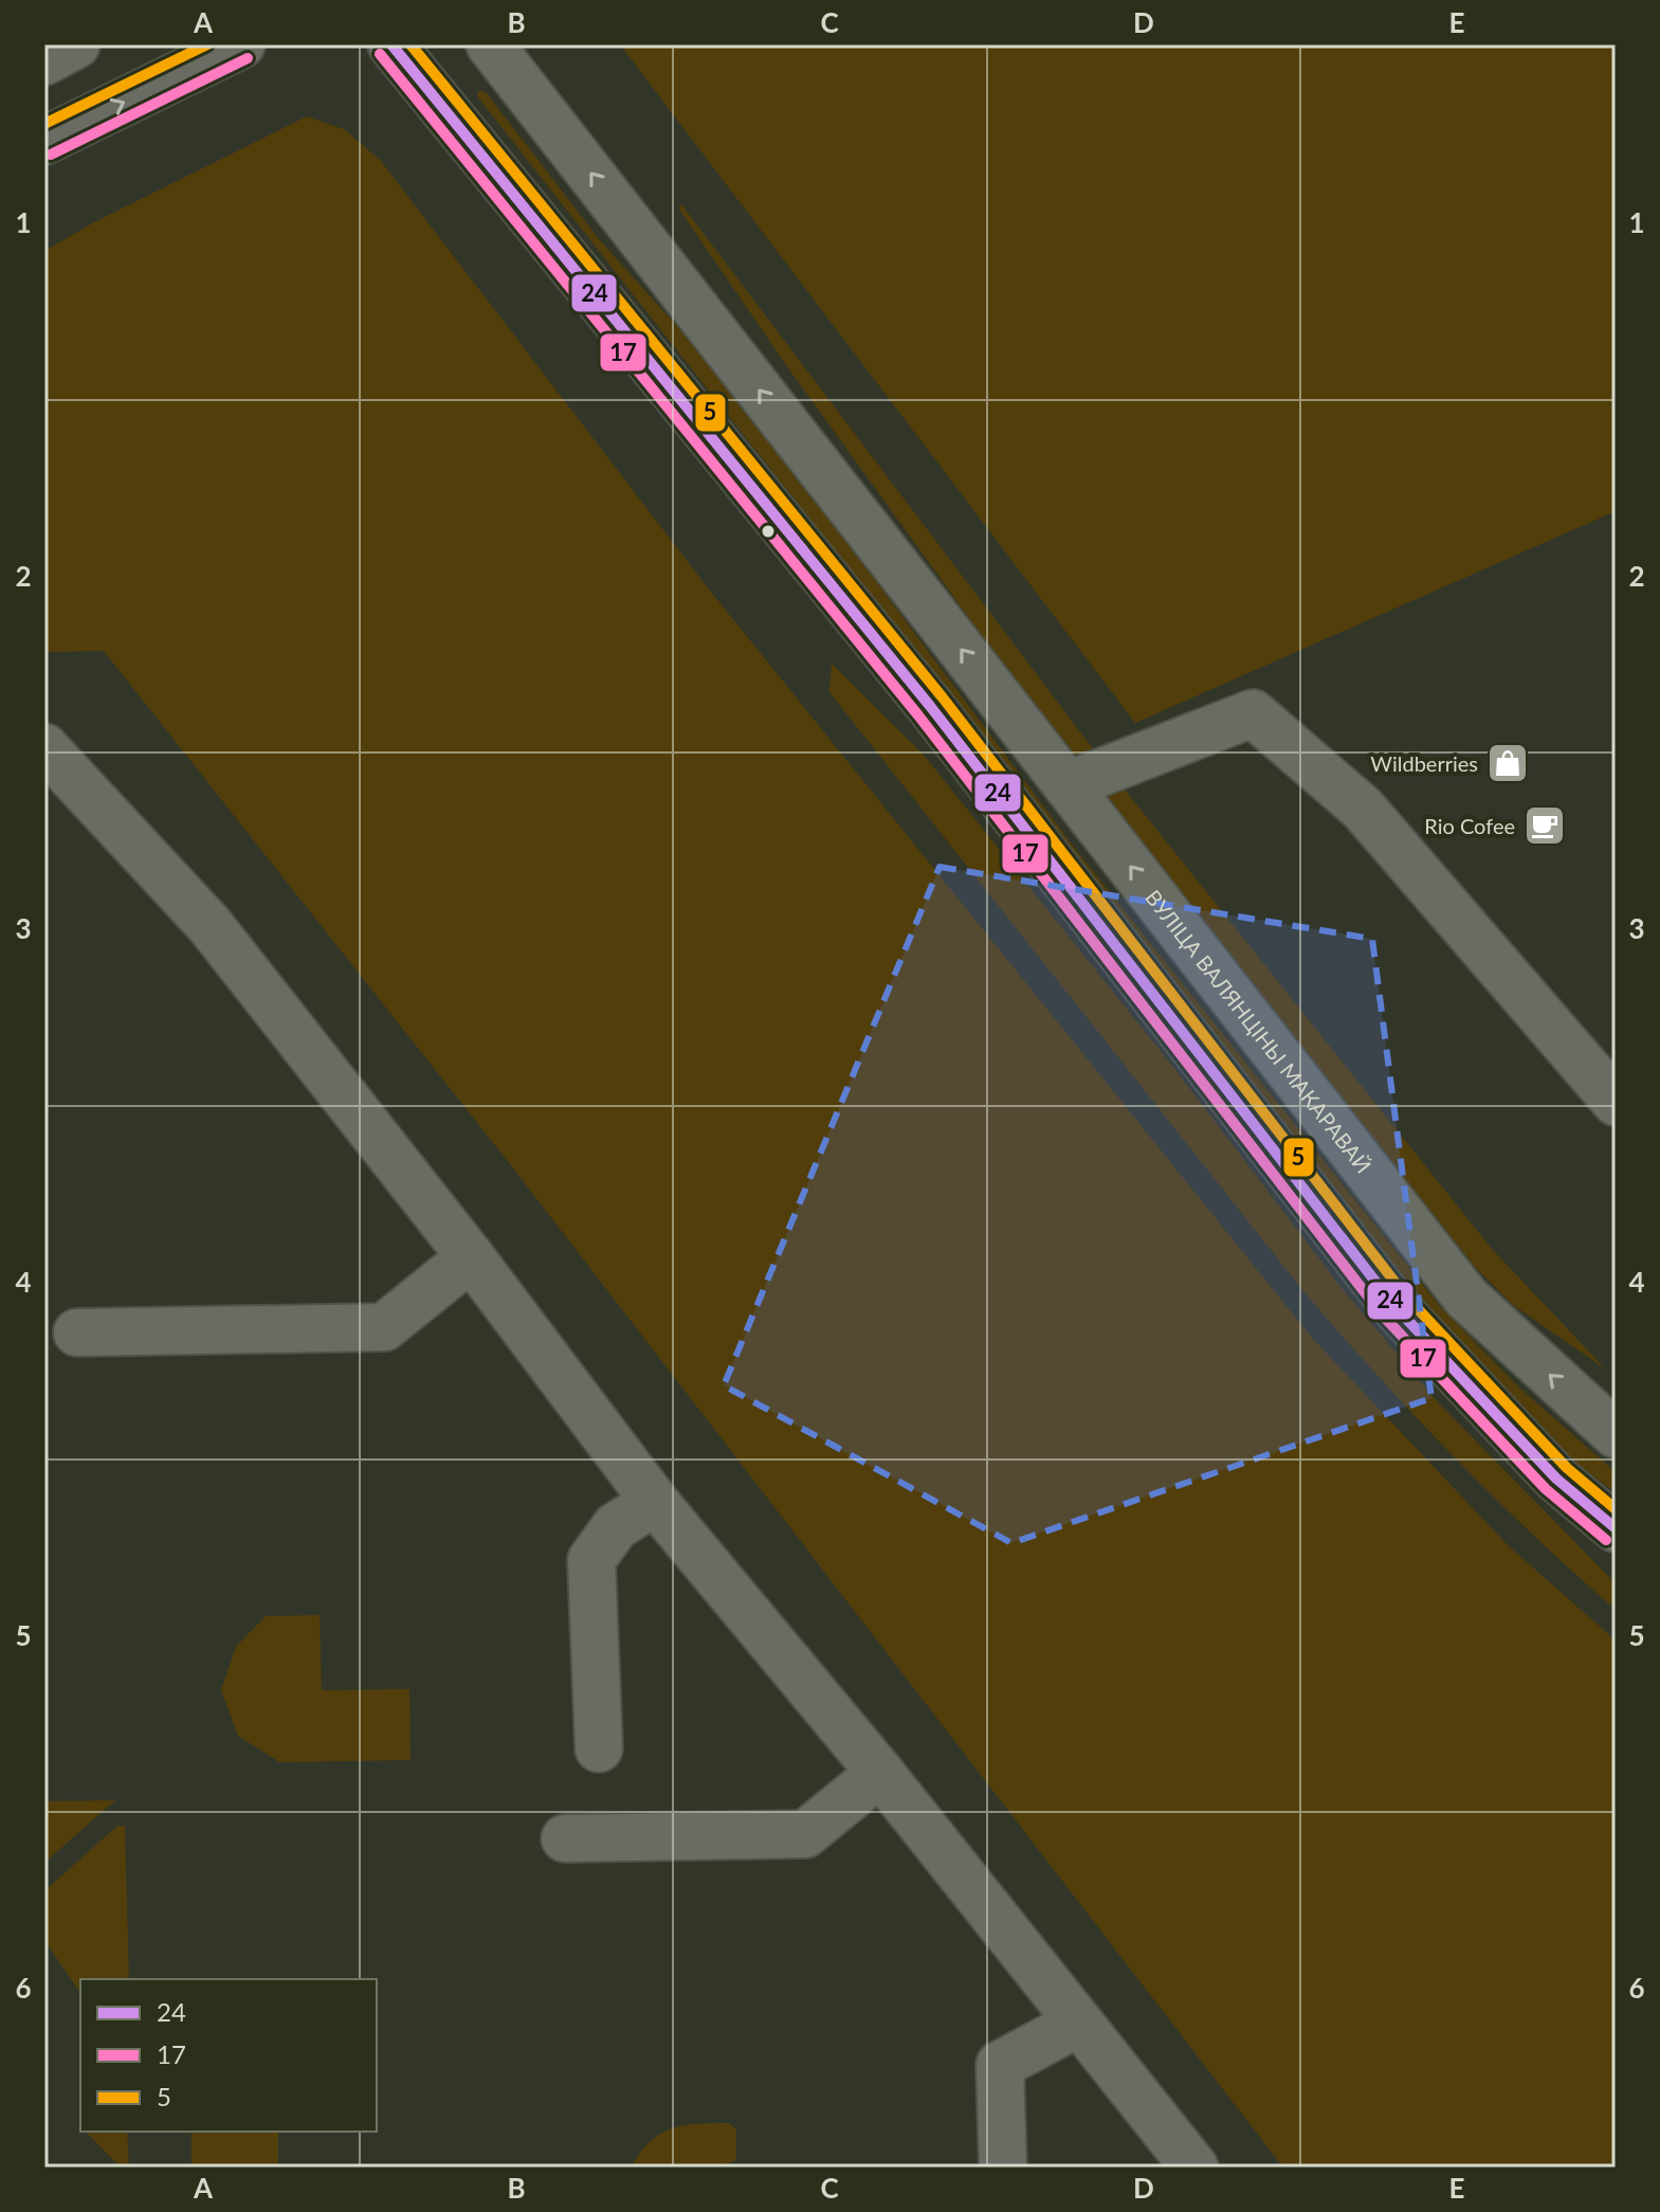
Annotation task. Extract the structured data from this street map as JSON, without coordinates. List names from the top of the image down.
{
  "streets": {
    "street": ["ВУЛІЦА ВАЛЯНЦІНЫ МАКАРАВАЙ"]
  },
  "places": {
    "shop": ["Wildberries"],
    "cafe": ["Rio Cofee"]
  },
  "lines": ["transit line 24", "transit line 5", "transit line 17"],
  "legend": ["24", "17", "5"],
  "grid": {
    "columns": [
      "A",
      "B",
      "C",
      "D",
      "E"
    ],
    "rows": [
      "1",
      "2",
      "3",
      "4",
      "5",
      "6"
    ]
  }
}
